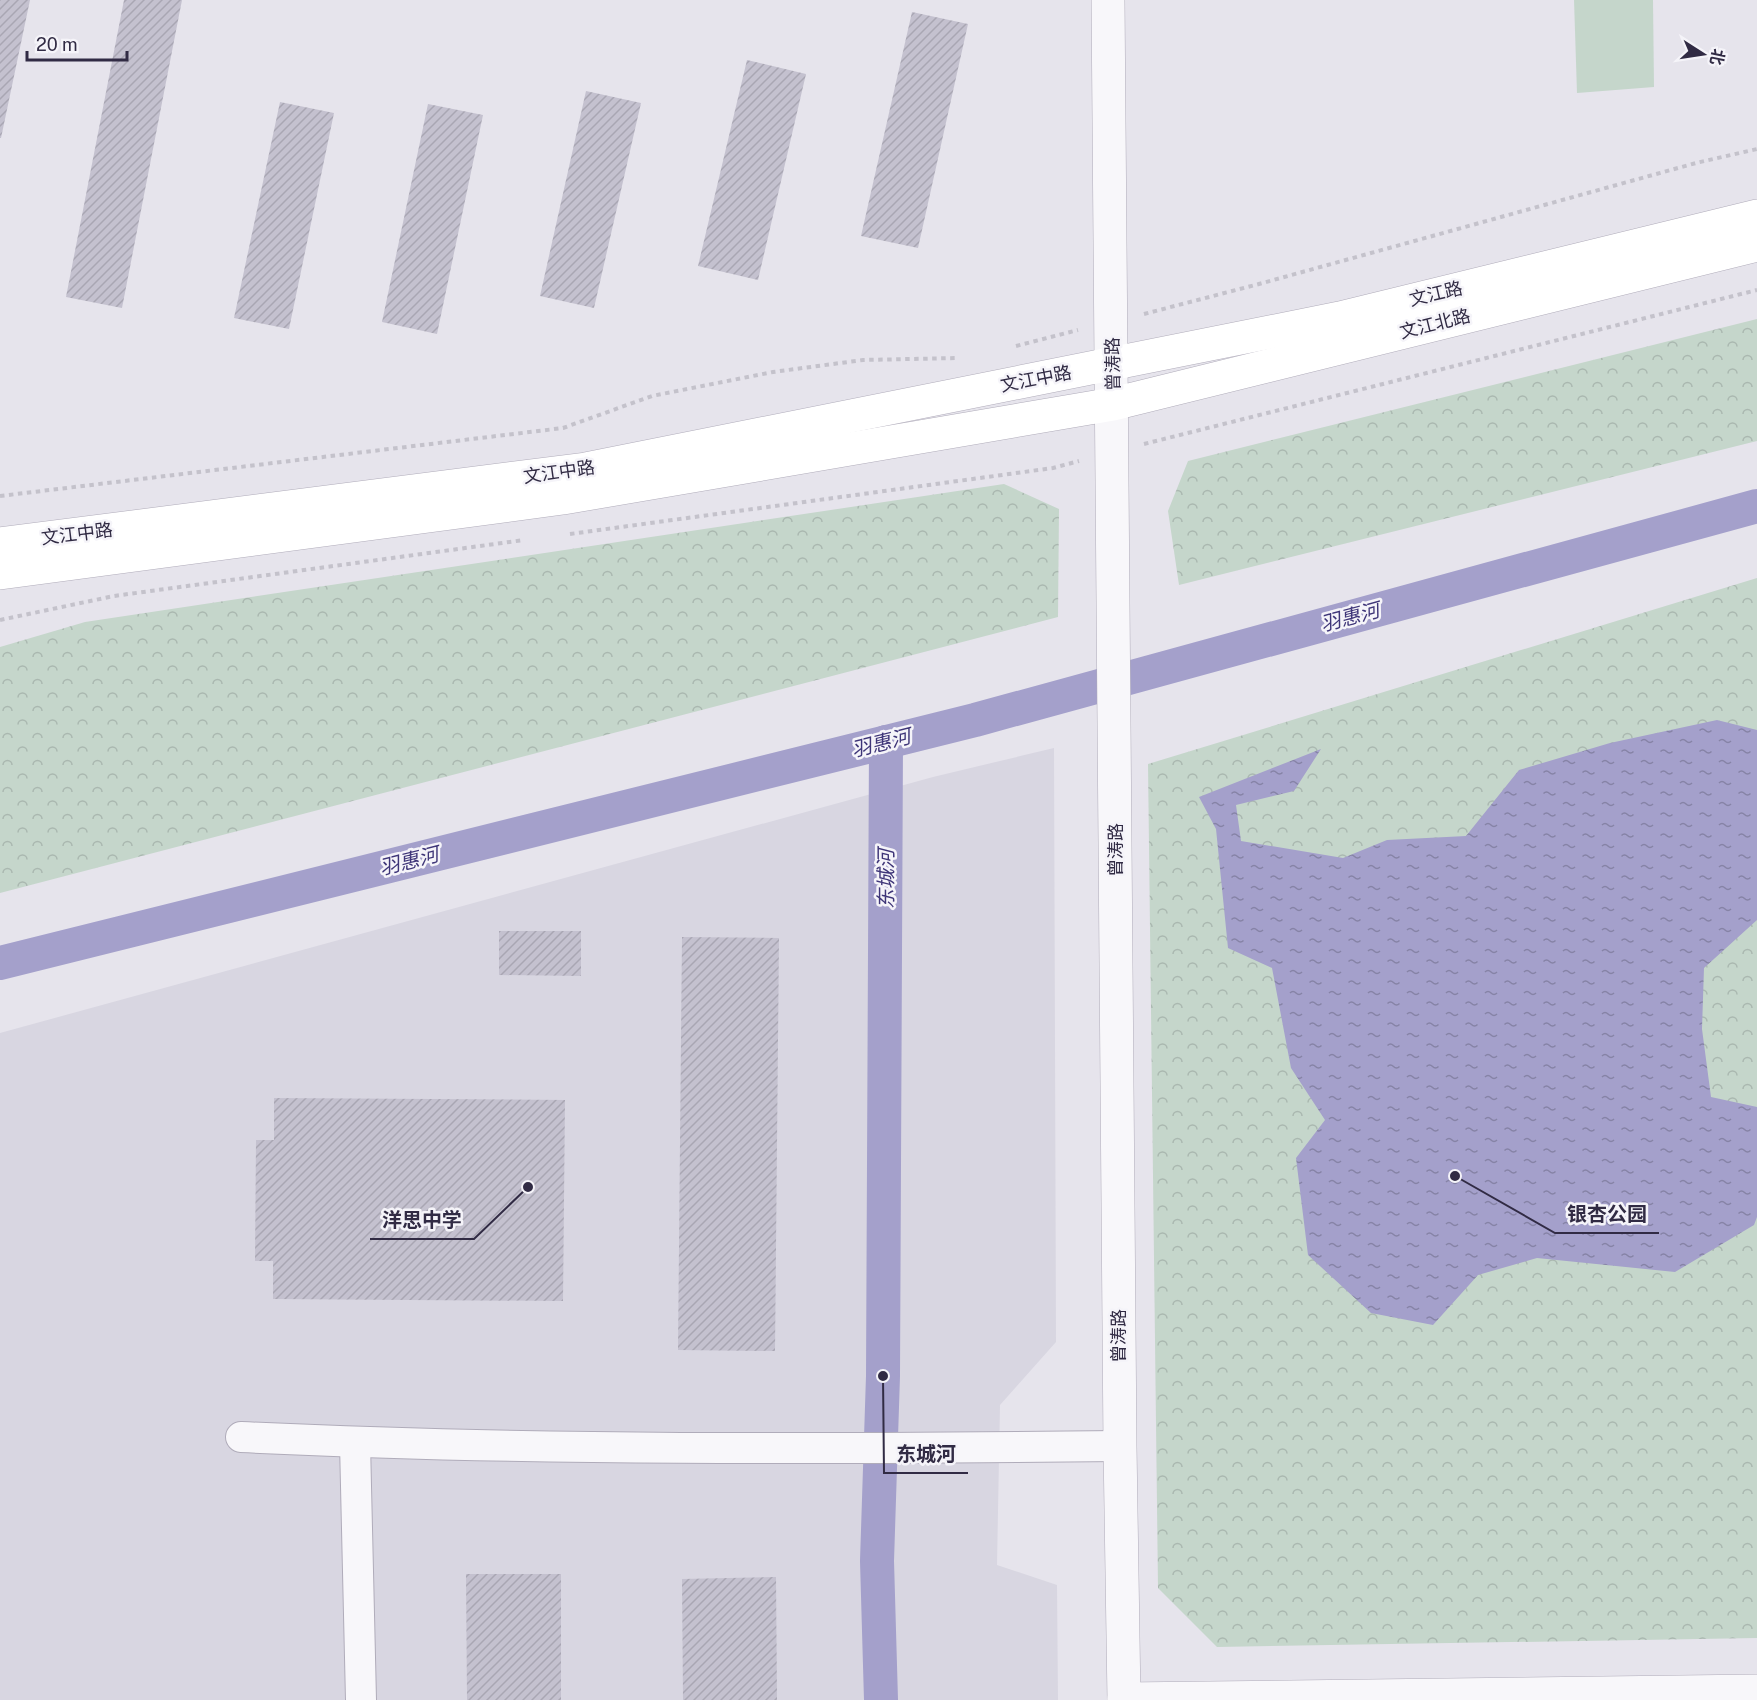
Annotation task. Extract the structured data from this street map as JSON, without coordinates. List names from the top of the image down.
{
  "streets": {
    "main road": ["文江路", "文江北路", "文江中路"],
    "street": ["曾涛路"]
  },
  "crossings": [
    ["文江路", "曾涛路"],
    ["文江路", "文江中路"],
    ["文江北路", "曾涛路"],
    ["文江北路", "文江中路"],
    ["曾涛路", "文江中路"]
  ],
  "water": ["羽惠河", "东城河"],
  "places": ["银杏公园", "洋思中学", "东城河"],
  "scale_bar": "20 m",
  "north": "right"
}
